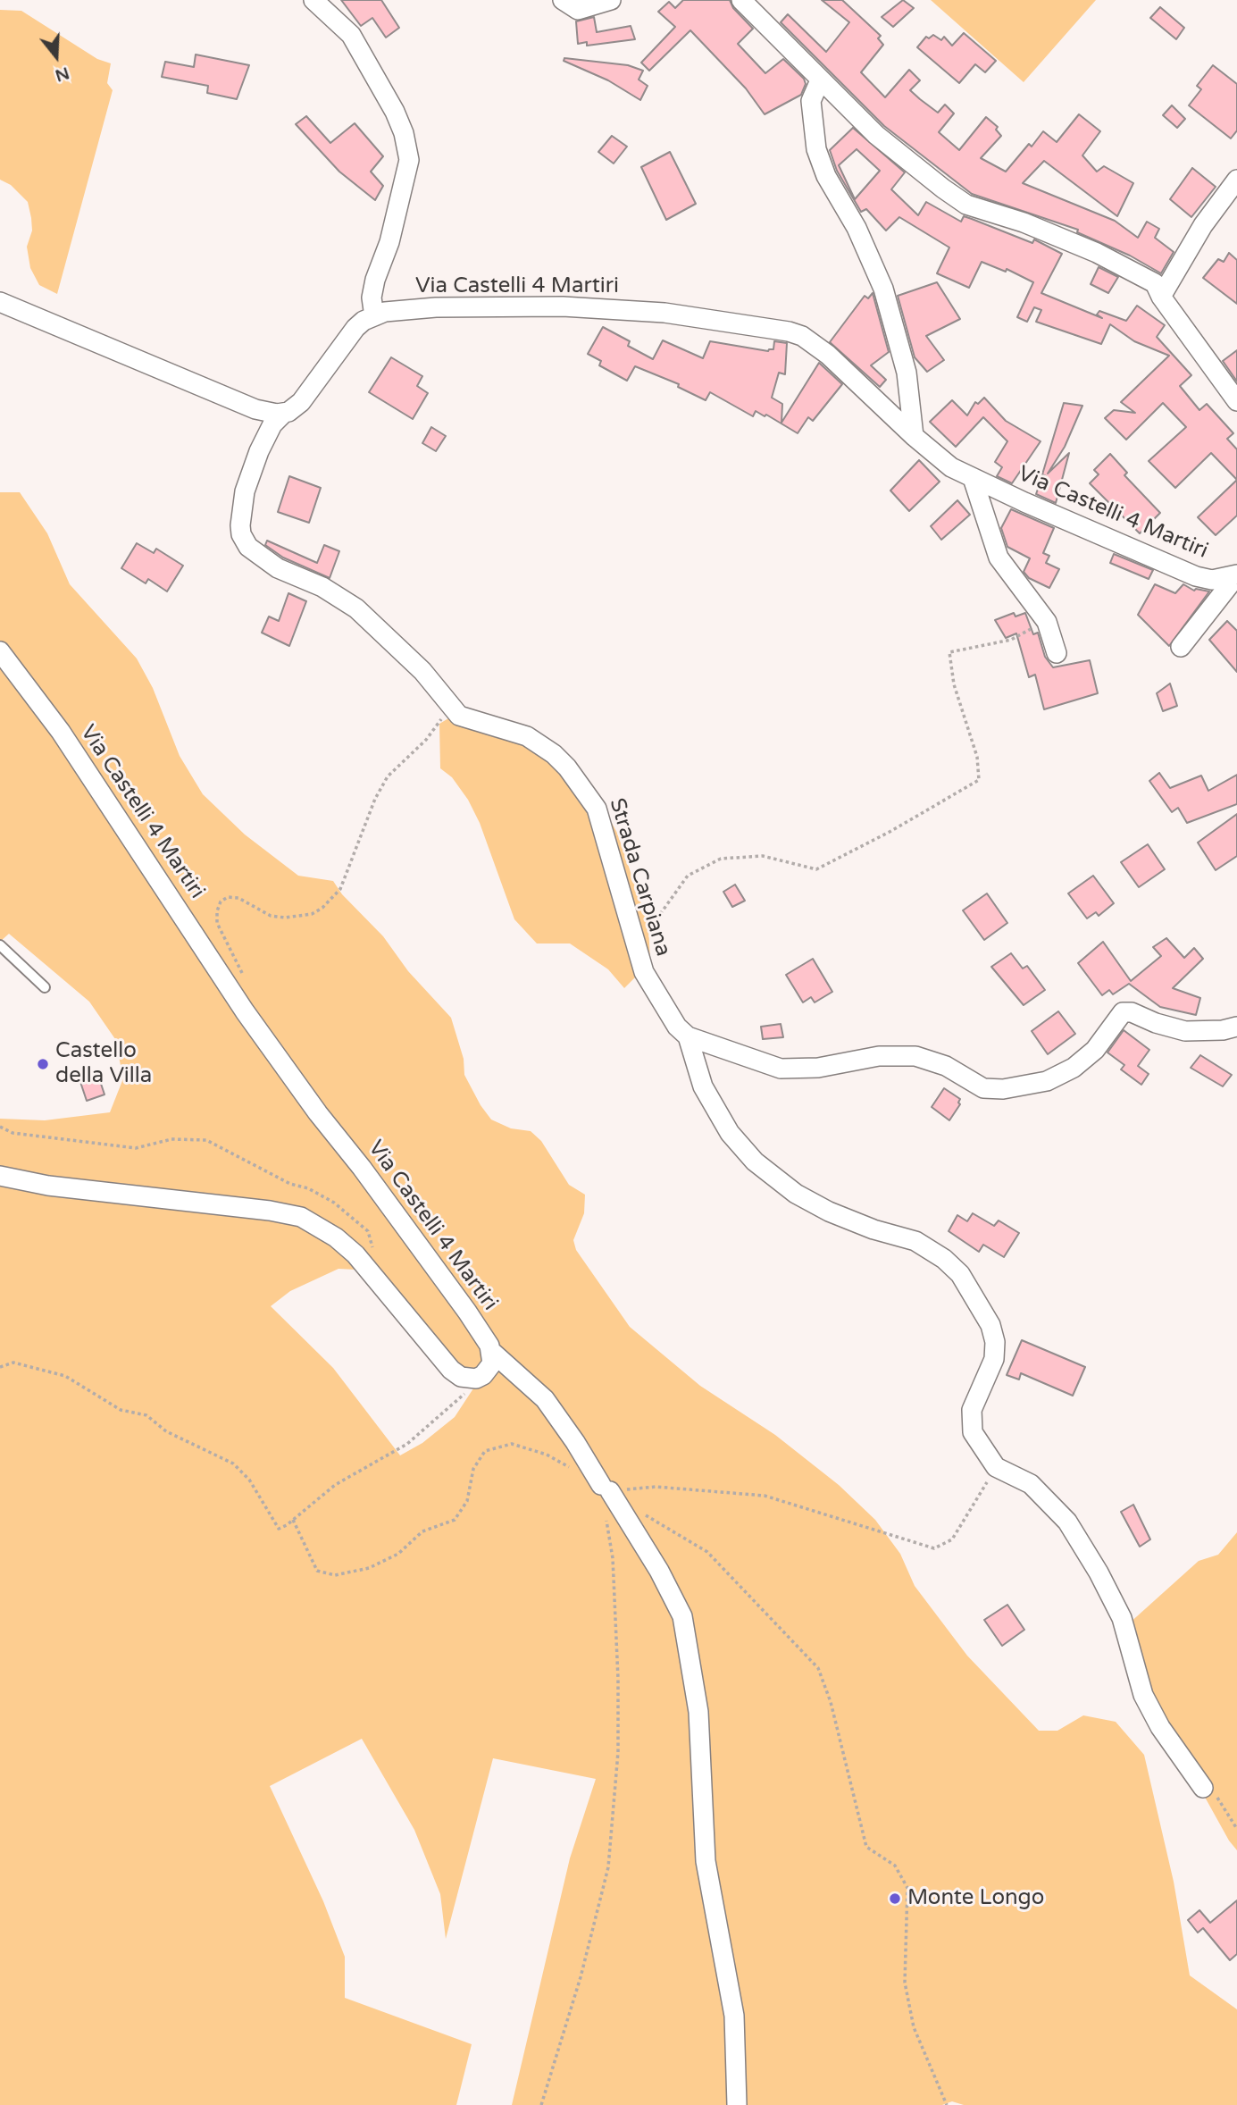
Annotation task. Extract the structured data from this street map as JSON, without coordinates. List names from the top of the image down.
{
  "streets": {
    "street": ["Via Castelli 4 Martiri", "Strada Carpiana"]
  },
  "crossings": [
    ["Via Castelli 4 Martiri", "Strada Carpiana"]
  ],
  "places": ["Castello della Villa", "Monte Longo"],
  "north": "bottom"
}
